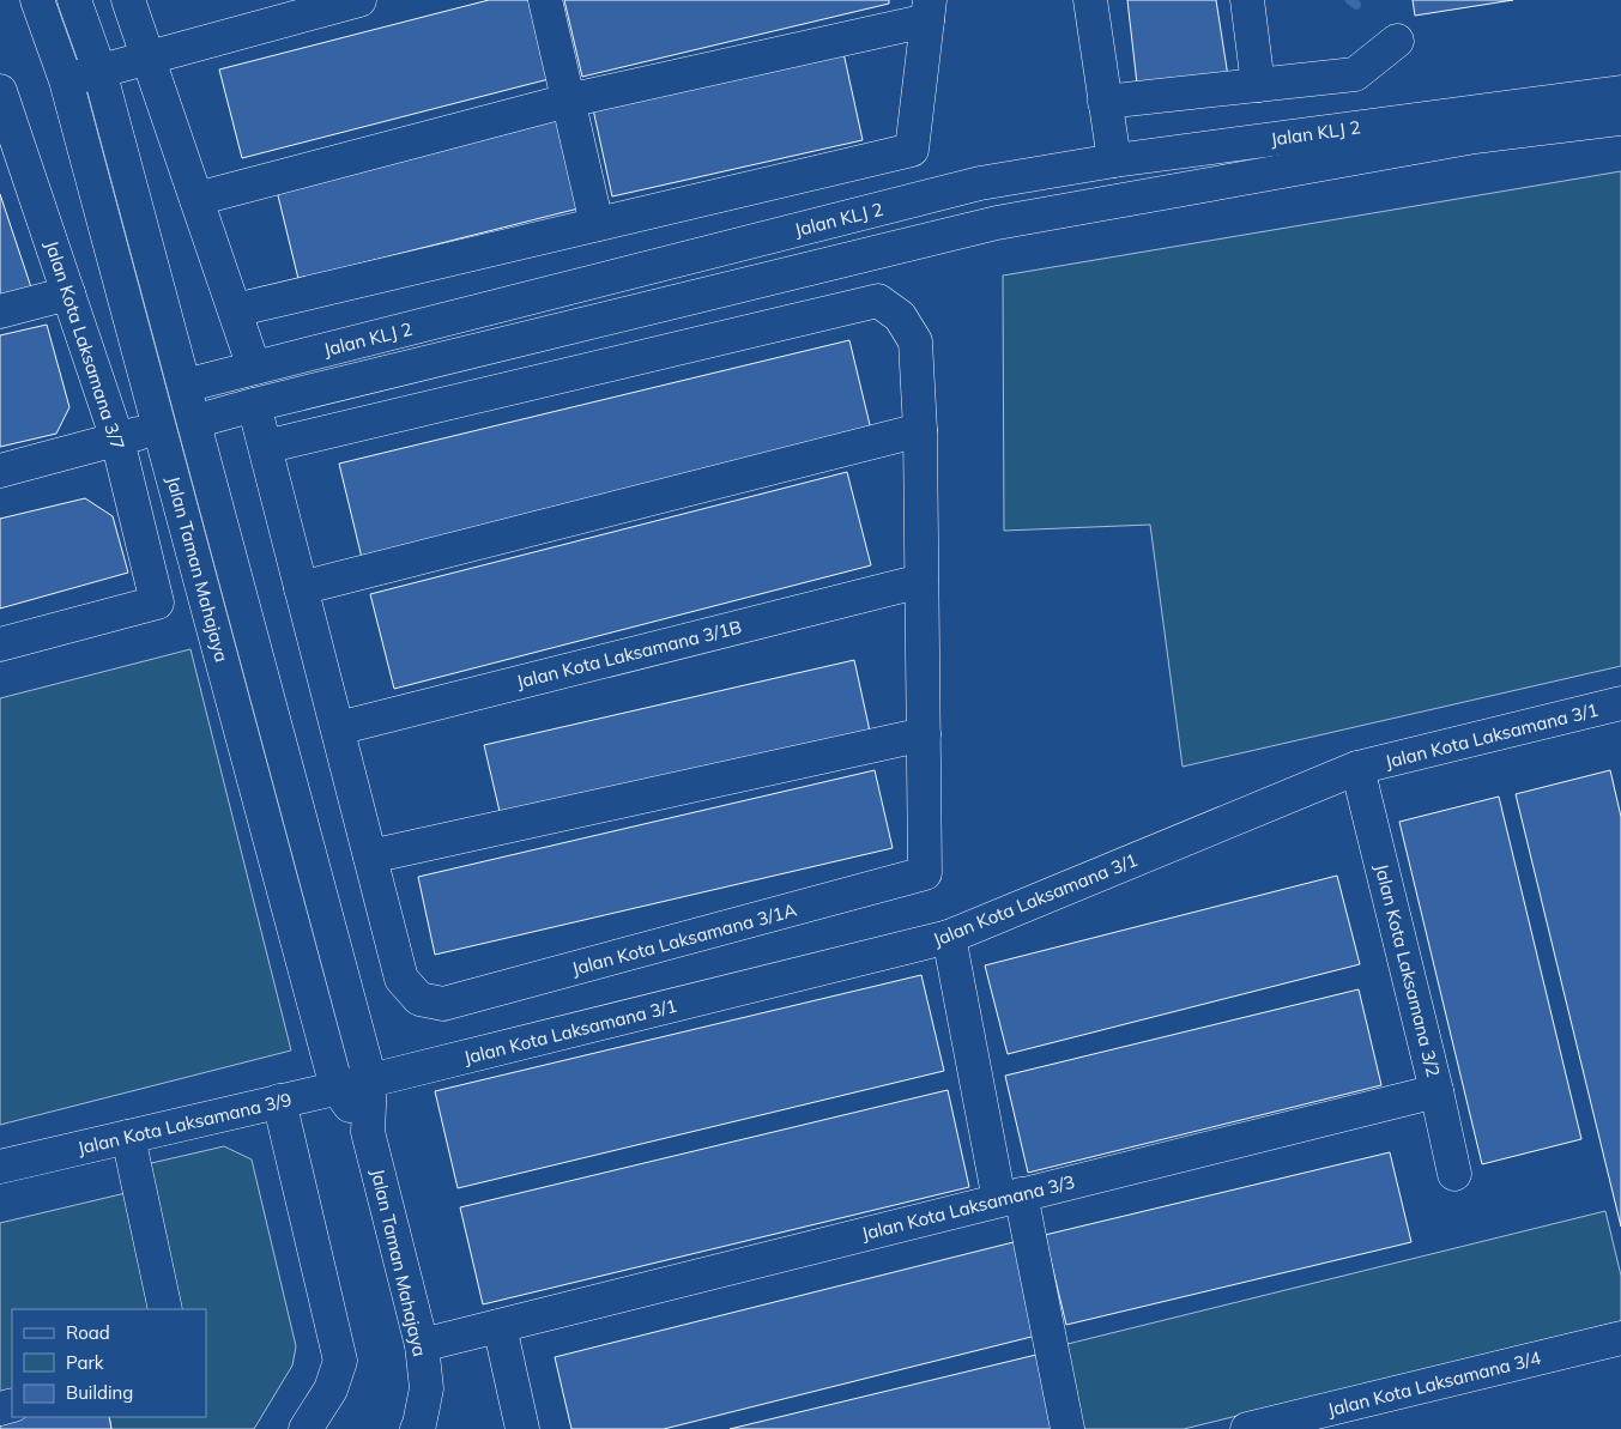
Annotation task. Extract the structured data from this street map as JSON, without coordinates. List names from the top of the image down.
{
  "streets": {
    "street": [
      "Jalan KLJ 2",
      "Jalan Kota Laksamana 3/7",
      "Jalan Taman Mahajaya",
      "Jalan Kota Laksamana 3/1B",
      "Jalan Kota Laksamana 3/1",
      "Jalan Kota Laksamana 3/1A",
      "Jalan Kota Laksamana 3/2",
      "Jalan Kota Laksamana 3/9",
      "Jalan Kota Laksamana 3/3",
      "Jalan Kota Laksamana 3/4"
    ]
  },
  "crossings": [
    ["Jalan KLJ 2", "Jalan Taman Mahajaya"],
    ["Jalan Taman Mahajaya", "Jalan Kota Laksamana 3/1"],
    ["Jalan Taman Mahajaya", "Jalan Kota Laksamana 3/9"],
    ["Jalan Taman Mahajaya", "Jalan Kota Laksamana 3/3"],
    ["Jalan Kota Laksamana 3/1", "Jalan Kota Laksamana 3/2"],
    ["Jalan Kota Laksamana 3/1", "Jalan Kota Laksamana 3/9"],
    ["Jalan Kota Laksamana 3/2", "Jalan Kota Laksamana 3/3"]
  ],
  "legend": ["Road", "Park", "Building"]
}
